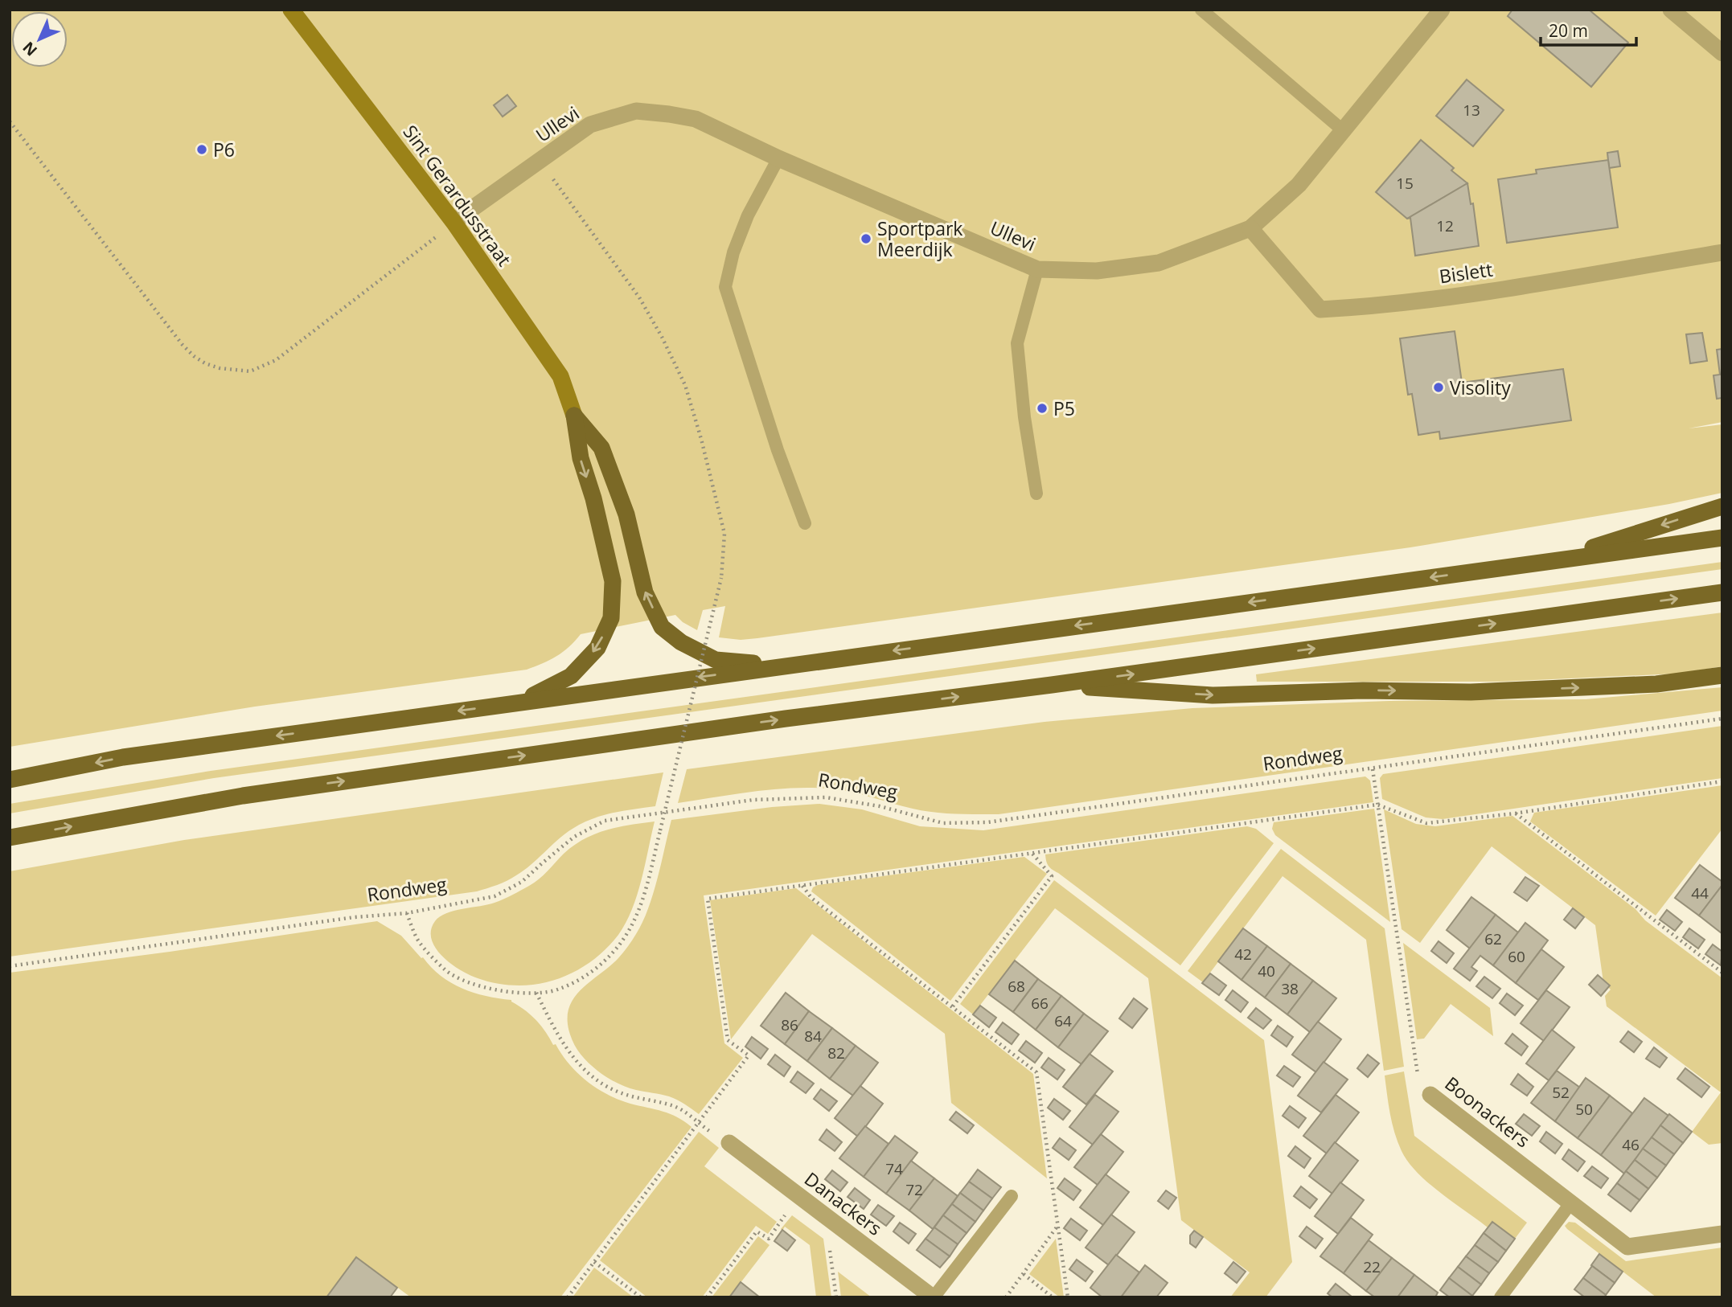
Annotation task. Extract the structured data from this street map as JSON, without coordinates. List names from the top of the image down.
{
  "streets": {
    "street": [
      "Ullevi",
      "Sint Gerardusstraat",
      "Bislett",
      "Boonackers",
      "Danackers"
    ],
    "path": ["Rondweg"]
  },
  "crossings": [
    ["Ullevi", "Sint Gerardusstraat"],
    ["Ullevi", "Bislett"],
    ["Rondweg", "Boonackers"]
  ],
  "places": [
    "P6",
    "Sportpark Meerdijk",
    "Visolity",
    "P5"
  ],
  "house_numbers": [
    "13",
    "15",
    "12",
    "44",
    "62",
    "42",
    "60",
    "40",
    "68",
    "38",
    "66",
    "64",
    "86",
    "84",
    "82",
    "52",
    "50",
    "46",
    "74",
    "72",
    "22"
  ],
  "scale_bar": "20 m",
  "north": "bottom left"
}
